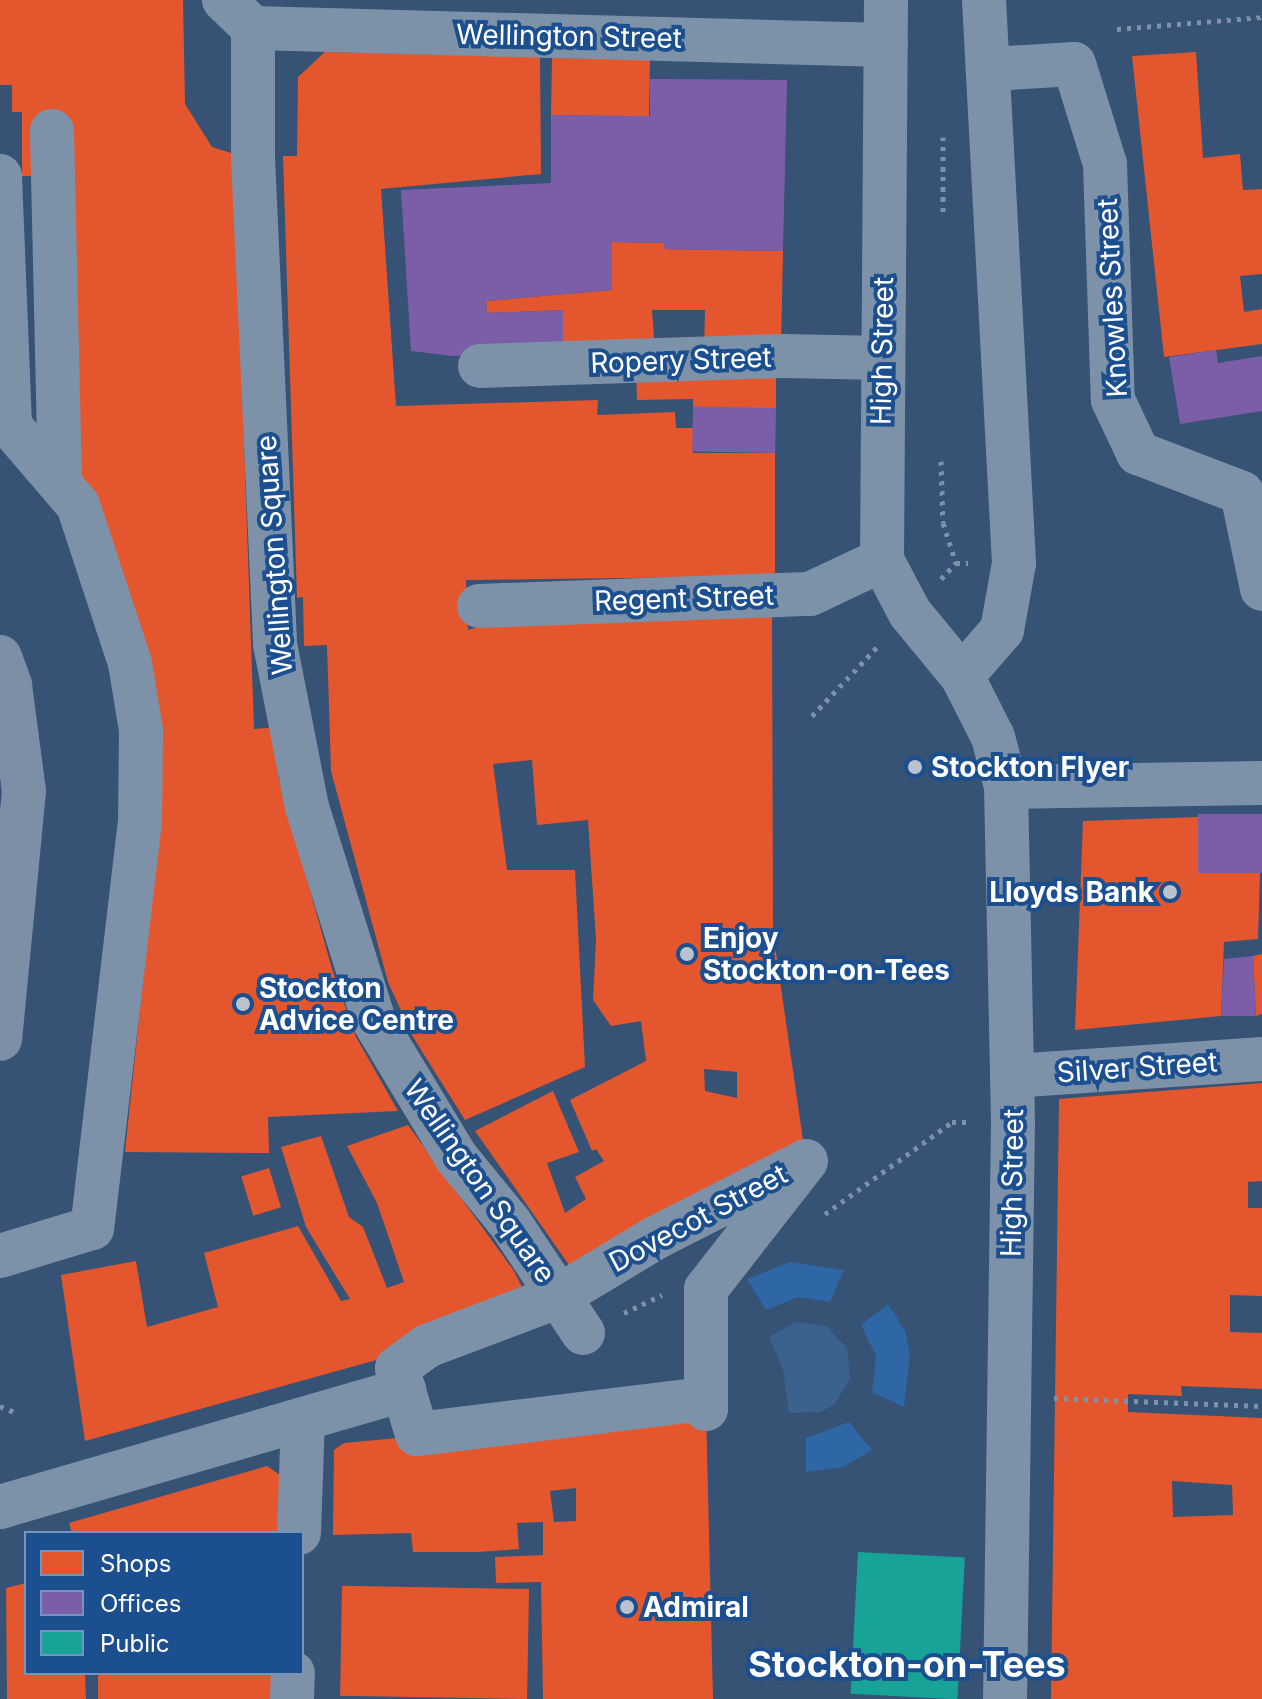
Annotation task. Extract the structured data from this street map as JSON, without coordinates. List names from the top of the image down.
{
  "streets": {
    "street": [
      "Wellington Street",
      "Knowles Street",
      "High Street",
      "Ropery Street",
      "Wellington Square",
      "Regent Street",
      "Silver Street",
      "Dovecot Street"
    ]
  },
  "crossings": [
    ["Wellington Street", "High Street"],
    ["Wellington Street", "Wellington Square"],
    ["High Street", "Ropery Street"],
    ["High Street", "Regent Street"],
    ["High Street", "Silver Street"],
    ["Wellington Square", "Dovecot Street"]
  ],
  "districts": ["Stockton-on-Tees"],
  "places": [
    "Stockton Flyer",
    "Lloyds Bank",
    "Enjoy Stockton-on-Tees",
    "Stockton Advice Centre",
    "Admiral"
  ],
  "legend": ["Shops", "Offices", "Public"]
}
